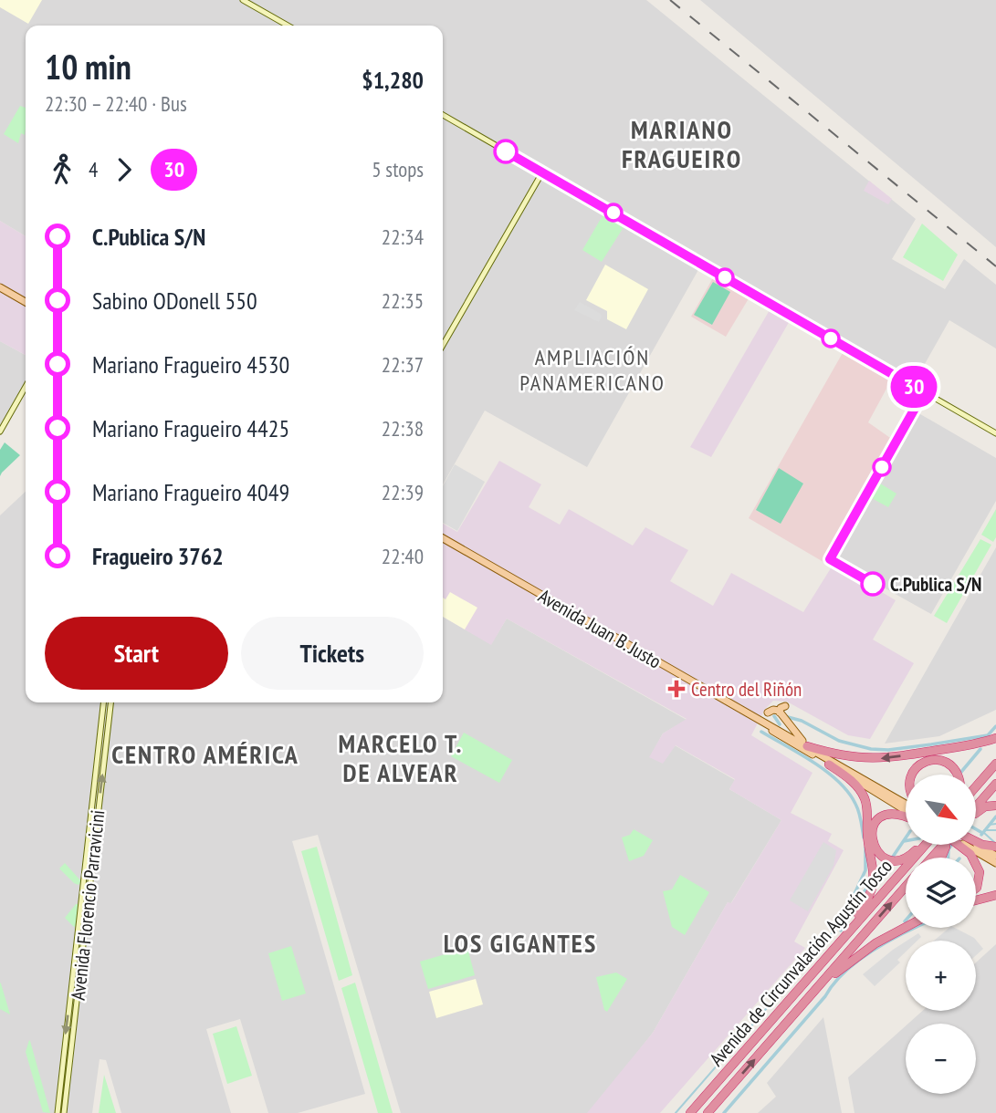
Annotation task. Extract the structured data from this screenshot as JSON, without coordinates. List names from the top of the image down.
{
  "streets": {
    "highway": ["Avenida de Circunvalación Agustín Tosco"],
    "main road": ["Avenida Juan B. Justo", "Avenida Florencio Parravicini"]
  },
  "districts": [
    "MARIANO FRAGUEIRO",
    "AMPLIACIÓN PANAMERICANO",
    "MARCELO T. DE ALVEAR",
    "CENTRO AMÉRICA",
    "LOS GIGANTES"
  ],
  "places": {
    "other": ["C.Publica S/N"],
    "health": ["Centro del Riñón"]
  },
  "lines": ["bus line 30"],
  "north": "bottom right",
  "page": {
    "on_map": "30",
    "heading": ["10 min", "22:30 – 22:40 · Bus", "$1,280"],
    "legs": ["4", "30", "5 stops"],
    "list": [
      {
        "name": "C.Publica S/N",
        "value": "22:34"
      },
      {
        "name": "Sabino ODonell 550",
        "value": "22:35"
      },
      {
        "name": "Mariano Fragueiro 4530",
        "value": "22:37"
      },
      {
        "name": "Mariano Fragueiro 4425",
        "value": "22:38"
      },
      {
        "name": "Mariano Fragueiro 4049",
        "value": "22:39"
      },
      {
        "name": "Fragueiro 3762",
        "value": "22:40"
      }
    ],
    "buttons": ["Start", "Tickets"],
    "map_buttons": ["+", "−"]
  }
}
